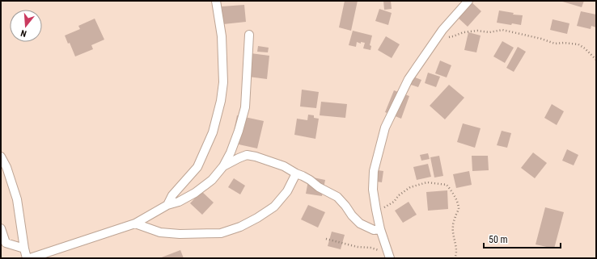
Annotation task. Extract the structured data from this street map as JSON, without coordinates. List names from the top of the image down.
{
  "scale_bar": "50 m",
  "north": "bottom"
}
